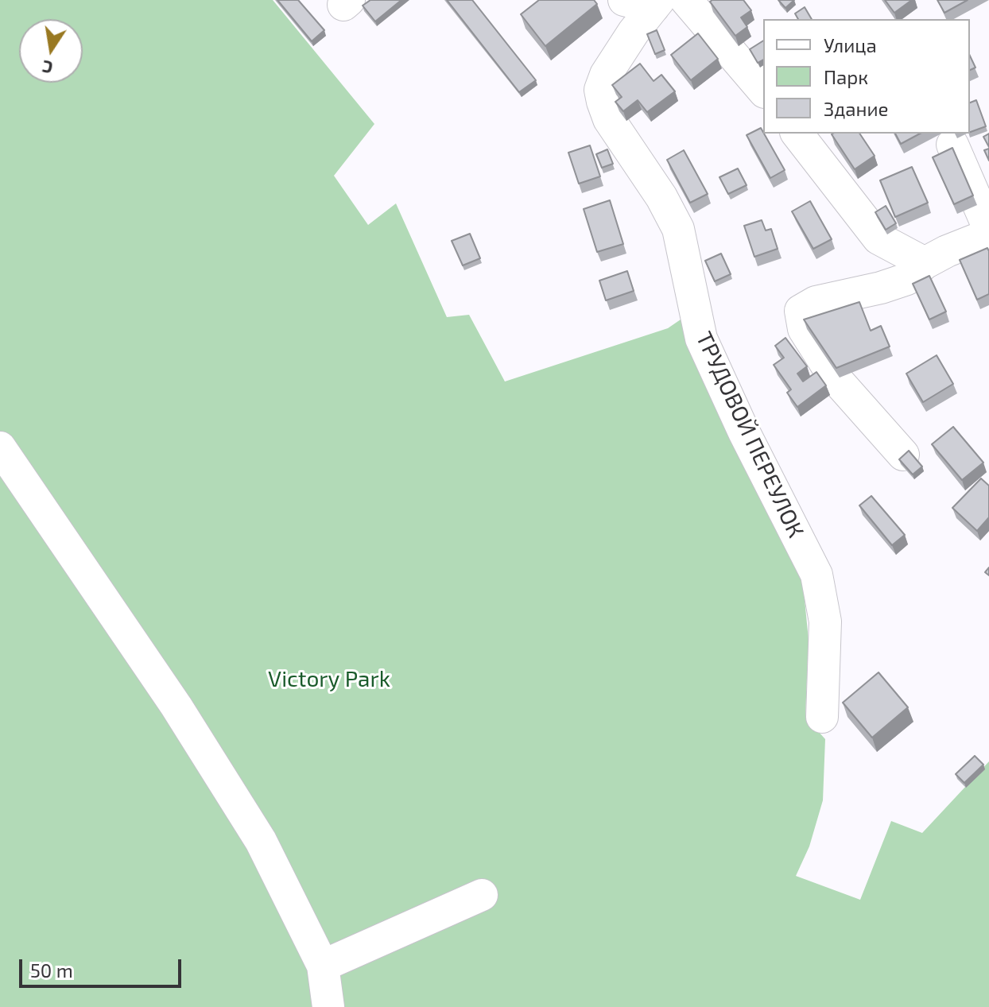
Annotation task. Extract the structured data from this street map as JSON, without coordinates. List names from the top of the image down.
{
  "streets": {
    "street": ["ТРУДОВОЙ ПЕРЕУЛОК"]
  },
  "parks": ["Victory Park"],
  "legend": ["Улица", "Парк", "Здание"],
  "scale_bar": "50 m",
  "north": "bottom"
}
